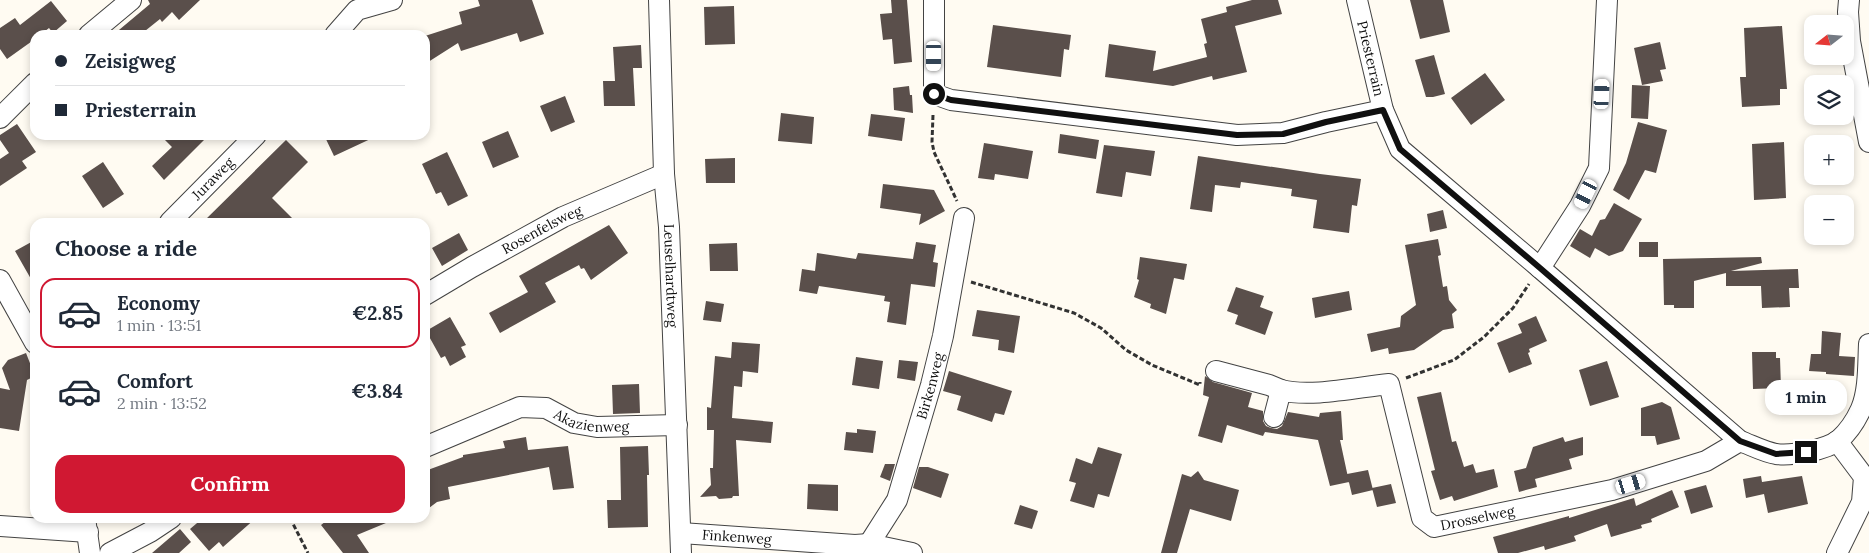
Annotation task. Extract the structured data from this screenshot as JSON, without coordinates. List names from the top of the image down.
{
  "streets": {
    "street": [
      "Priesterrain",
      "Juraweg",
      "Rosenfelsweg",
      "Leuselhardtweg",
      "Birkenweg",
      "Akazienweg",
      "Drosselweg",
      "Finkenweg"
    ]
  },
  "crossings": [
    ["Priesterrain", "Drosselweg"],
    ["Rosenfelsweg", "Leuselhardtweg"],
    ["Leuselhardtweg", "Akazienweg"],
    ["Leuselhardtweg", "Finkenweg"],
    ["Birkenweg", "Finkenweg"]
  ],
  "north": "left",
  "page": {
    "map_buttons": ["+", "−"],
    "banner": ["Zeisigweg", "Priesterrain"],
    "heading": "Choose a ride",
    "list": [
      {
        "name": "Economy",
        "note": "1 min · 13:51",
        "value": "€2.85"
      },
      {
        "name": "Comfort",
        "note": "2 min · 13:52",
        "value": "€3.84"
      }
    ],
    "bubble": "1 min",
    "buttons": "Confirm"
  }
}
